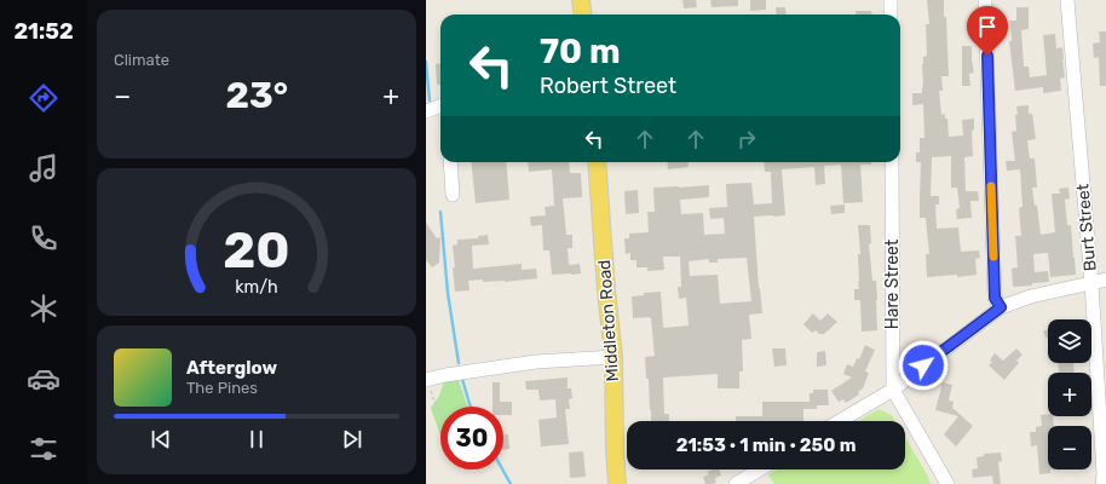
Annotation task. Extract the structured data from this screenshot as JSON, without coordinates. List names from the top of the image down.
{
  "streets": {
    "main road": ["Middleton Road"],
    "street": ["Burt Street", "Hare Street"]
  },
  "page": {
    "tabs": "21:52",
    "tile": "Climate",
    "turn": ["70 m", "Robert Street"],
    "heat": ["−", "23°", "+"],
    "map_buttons": ["+", "−"],
    "song": ["Afterglow", "The Pines"],
    "limit": "30",
    "trip": "21:53 · 1 min · 250 m",
    "gauge": ["20", "km/h"]
  }
}
